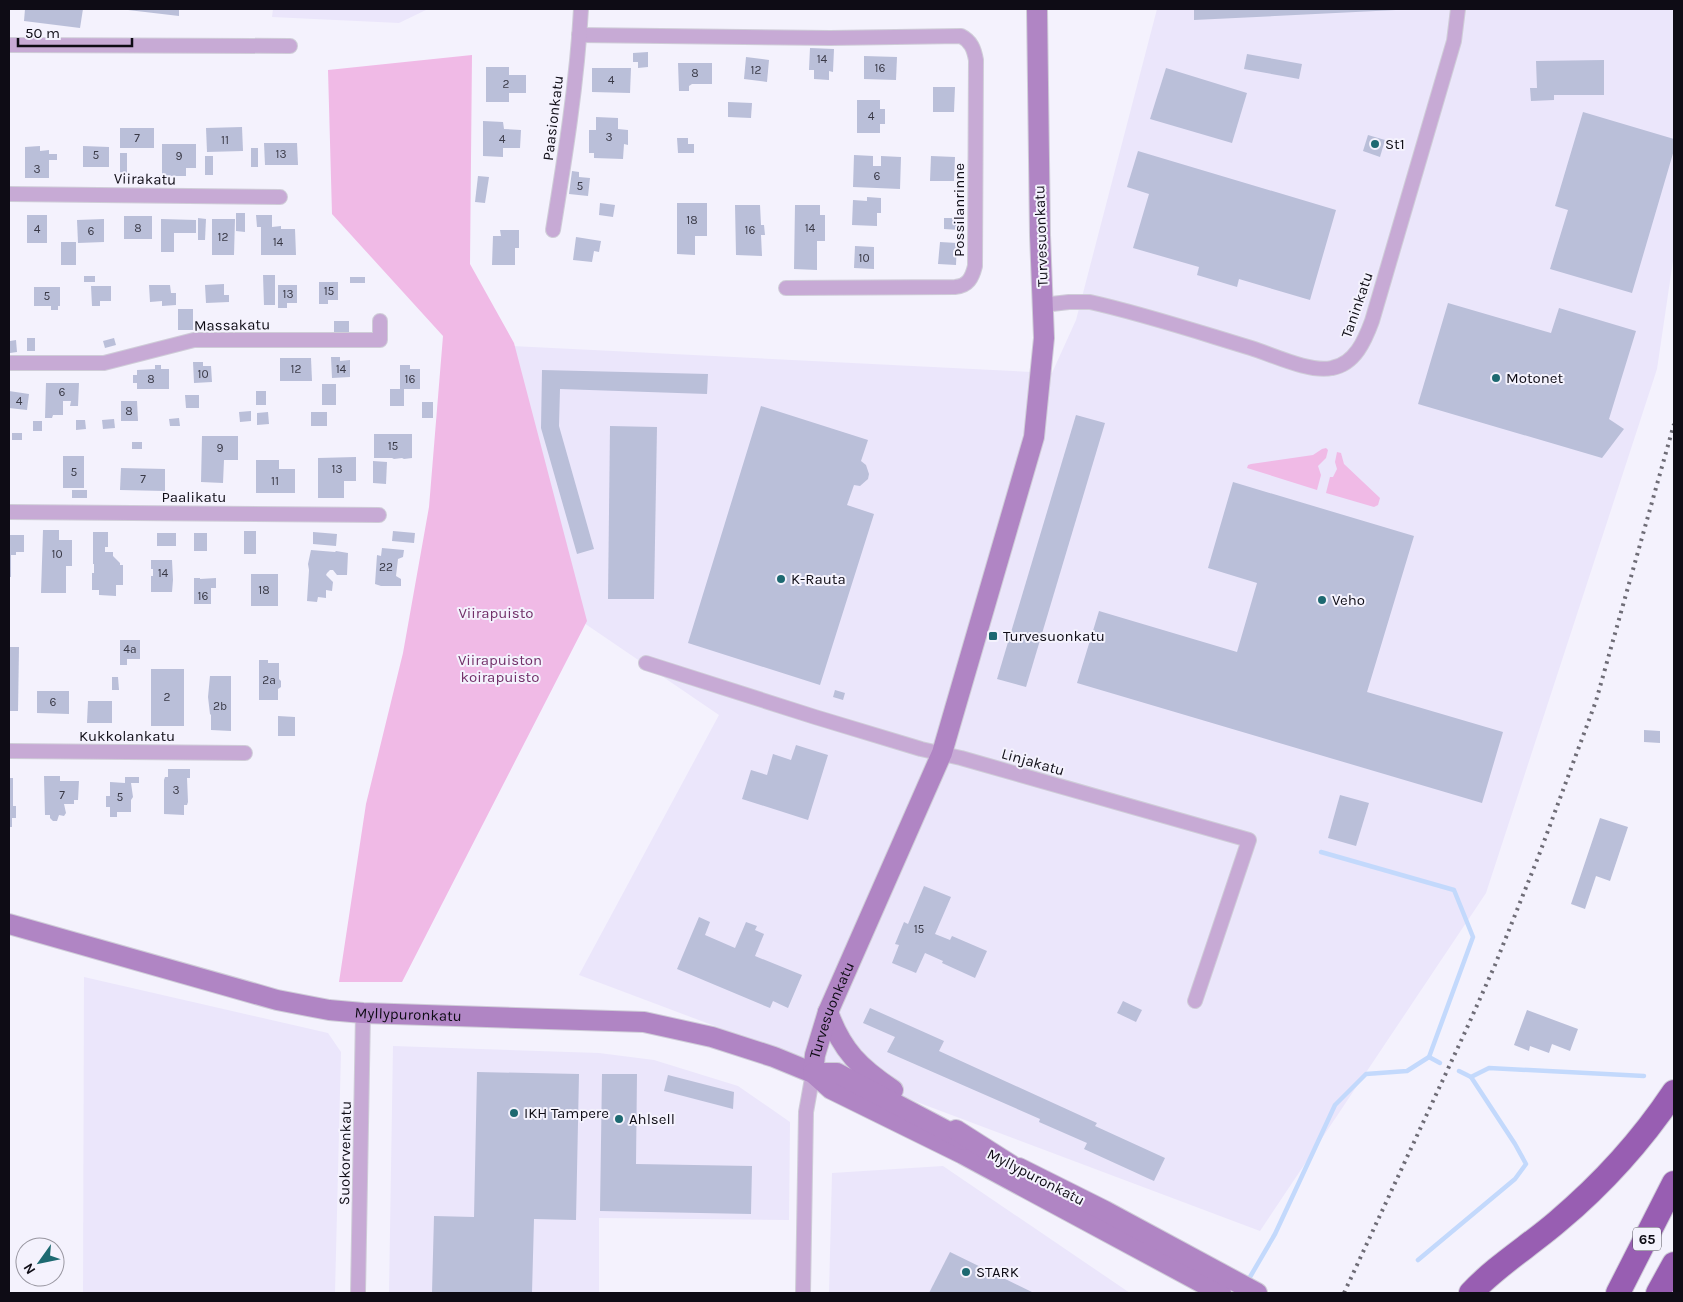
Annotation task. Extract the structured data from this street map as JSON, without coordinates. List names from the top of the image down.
{
  "streets": {
    "highway": ["65"],
    "main road": ["Turvesuonkatu", "Myllypuronkatu"],
    "street": [
      "Paasionkatu",
      "Viirakatu",
      "Possilanrinne",
      "Taninkatu",
      "Massakatu",
      "Paalikatu",
      "Kukkolankatu",
      "Linjakatu",
      "Suokorvenkatu"
    ]
  },
  "crossings": [
    ["Paasionkatu", "Possilanrinne"],
    ["Turvesuonkatu", "Taninkatu"],
    ["Turvesuonkatu", "Linjakatu"],
    ["Turvesuonkatu", "Myllypuronkatu"],
    ["Myllypuronkatu", "Suokorvenkatu"]
  ],
  "parks": ["Viirapuisto", "Viirapuiston koirapuisto"],
  "places": {
    "other": [
      "St1",
      "Motonet",
      "K-Rauta",
      "Veho",
      "IKH Tampere",
      "Ahlsell",
      "STARK"
    ],
    "transit": ["Turvesuonkatu"]
  },
  "house_numbers": [
    "14",
    "16",
    "12",
    "8",
    "4",
    "2",
    "4",
    "3",
    "7",
    "4",
    "11",
    "13",
    "5",
    "9",
    "3",
    "6",
    "5",
    "18",
    "8",
    "14",
    "4",
    "16",
    "6",
    "12",
    "14",
    "10",
    "15",
    "13",
    "5",
    "12",
    "14",
    "10",
    "8",
    "16",
    "6",
    "4",
    "8",
    "15",
    "9",
    "13",
    "5",
    "7",
    "11",
    "10",
    "22",
    "14",
    "18",
    "16",
    "4a",
    "2a",
    "2",
    "6",
    "2b",
    "3",
    "7",
    "5",
    "15"
  ],
  "scale_bar": "50 m",
  "north": "bottom left"
}
